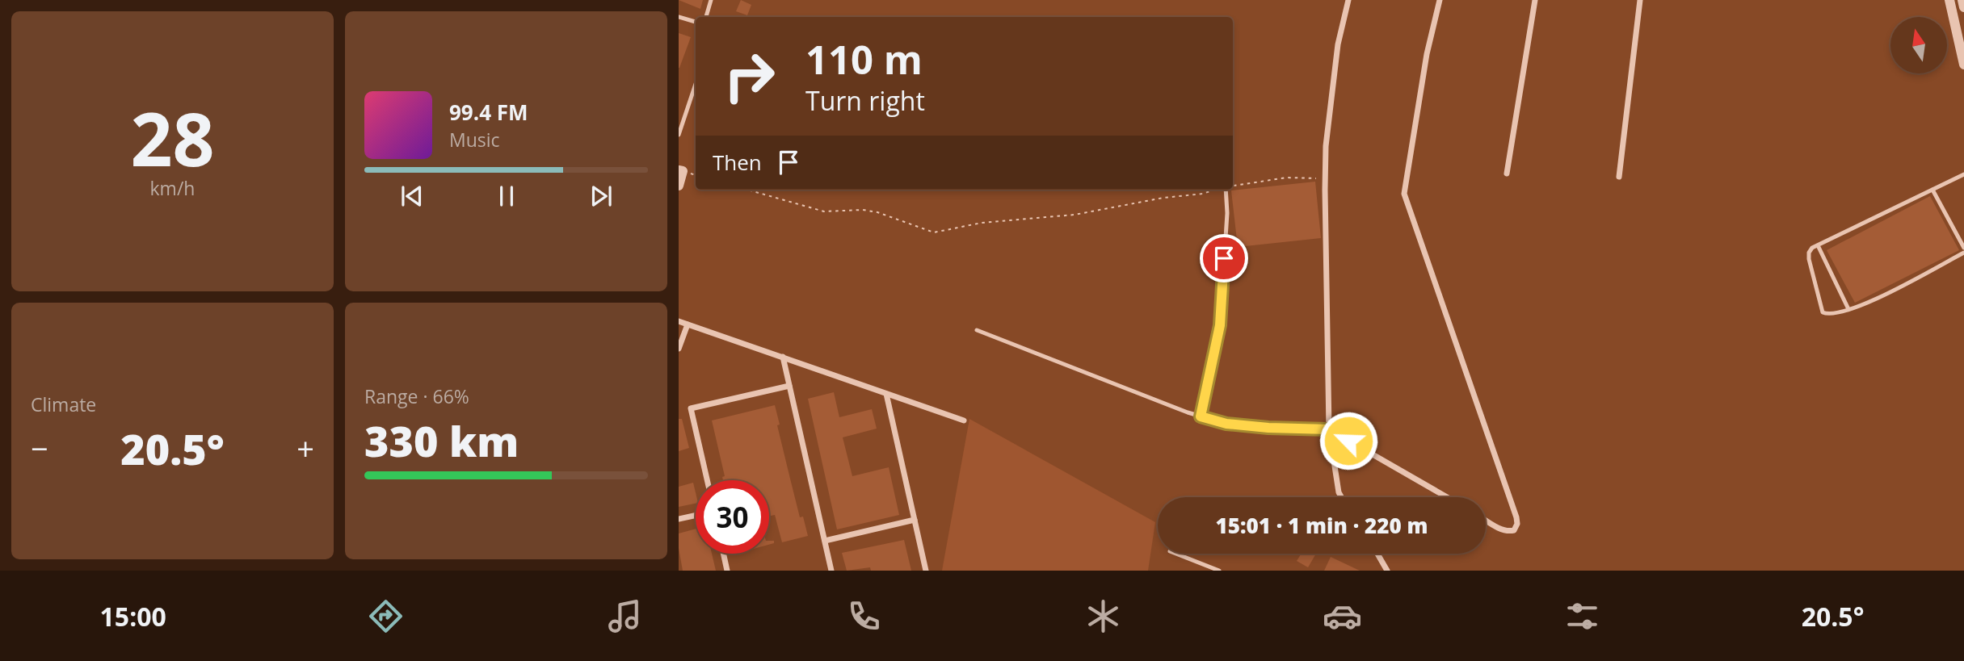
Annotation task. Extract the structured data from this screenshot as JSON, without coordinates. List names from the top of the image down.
{
  "north": "top",
  "page": {
    "tile": [
      ["28", "km/h"],
      "Climate",
      ["Range · 66%", "330 km"]
    ],
    "turn": ["110 m", "Turn right"],
    "song": ["99.4 FM", "Music"],
    "then": "Then",
    "heat": ["−", "20.5°", "+"],
    "limit": "30",
    "trip": "15:01 · 1 min · 220 m",
    "tabs": ["15:00", "20.5°"]
  }
}
